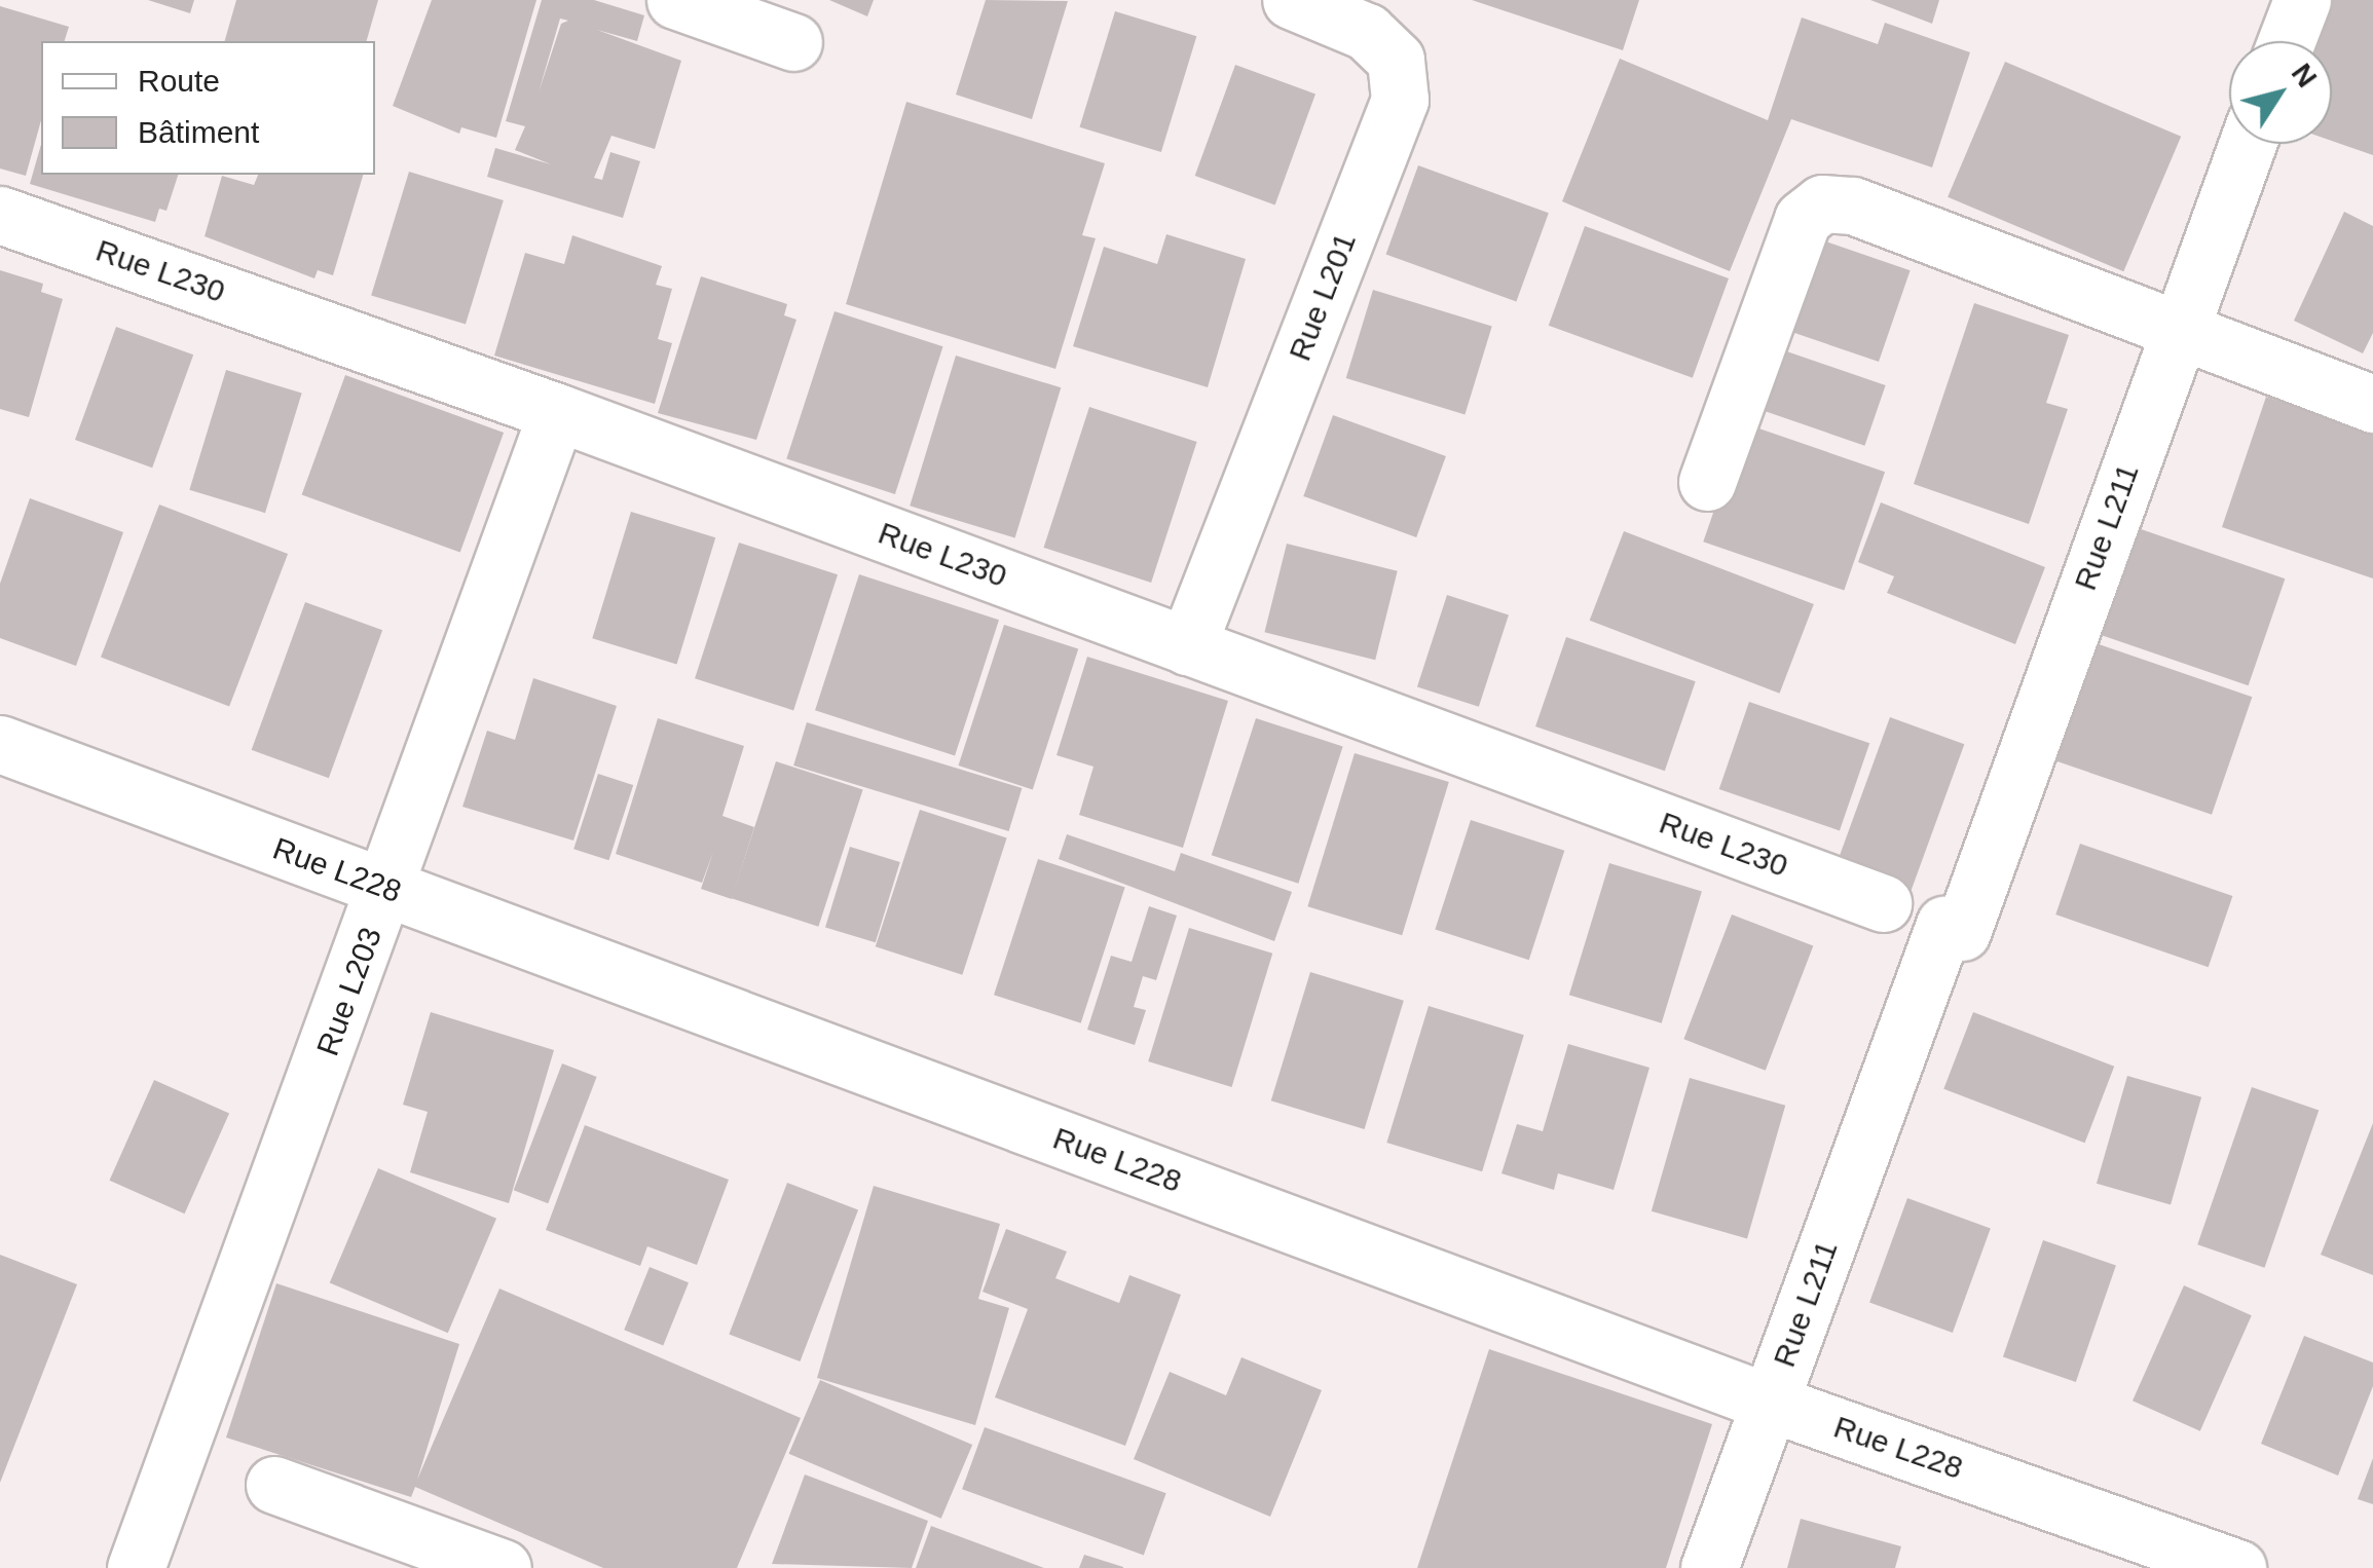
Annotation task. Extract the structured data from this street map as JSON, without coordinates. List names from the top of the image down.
{
  "streets": {
    "street": [
      "Rue L230",
      "Rue L201",
      "Rue L211",
      "Rue L228",
      "Rue L203"
    ]
  },
  "crossings": [
    ["Rue L230", "Rue L201"],
    ["Rue L230", "Rue L203"],
    ["Rue L211", "Rue L228"],
    ["Rue L228", "Rue L203"]
  ],
  "legend": ["Route", "Bâtiment"],
  "north": "top right"
}
